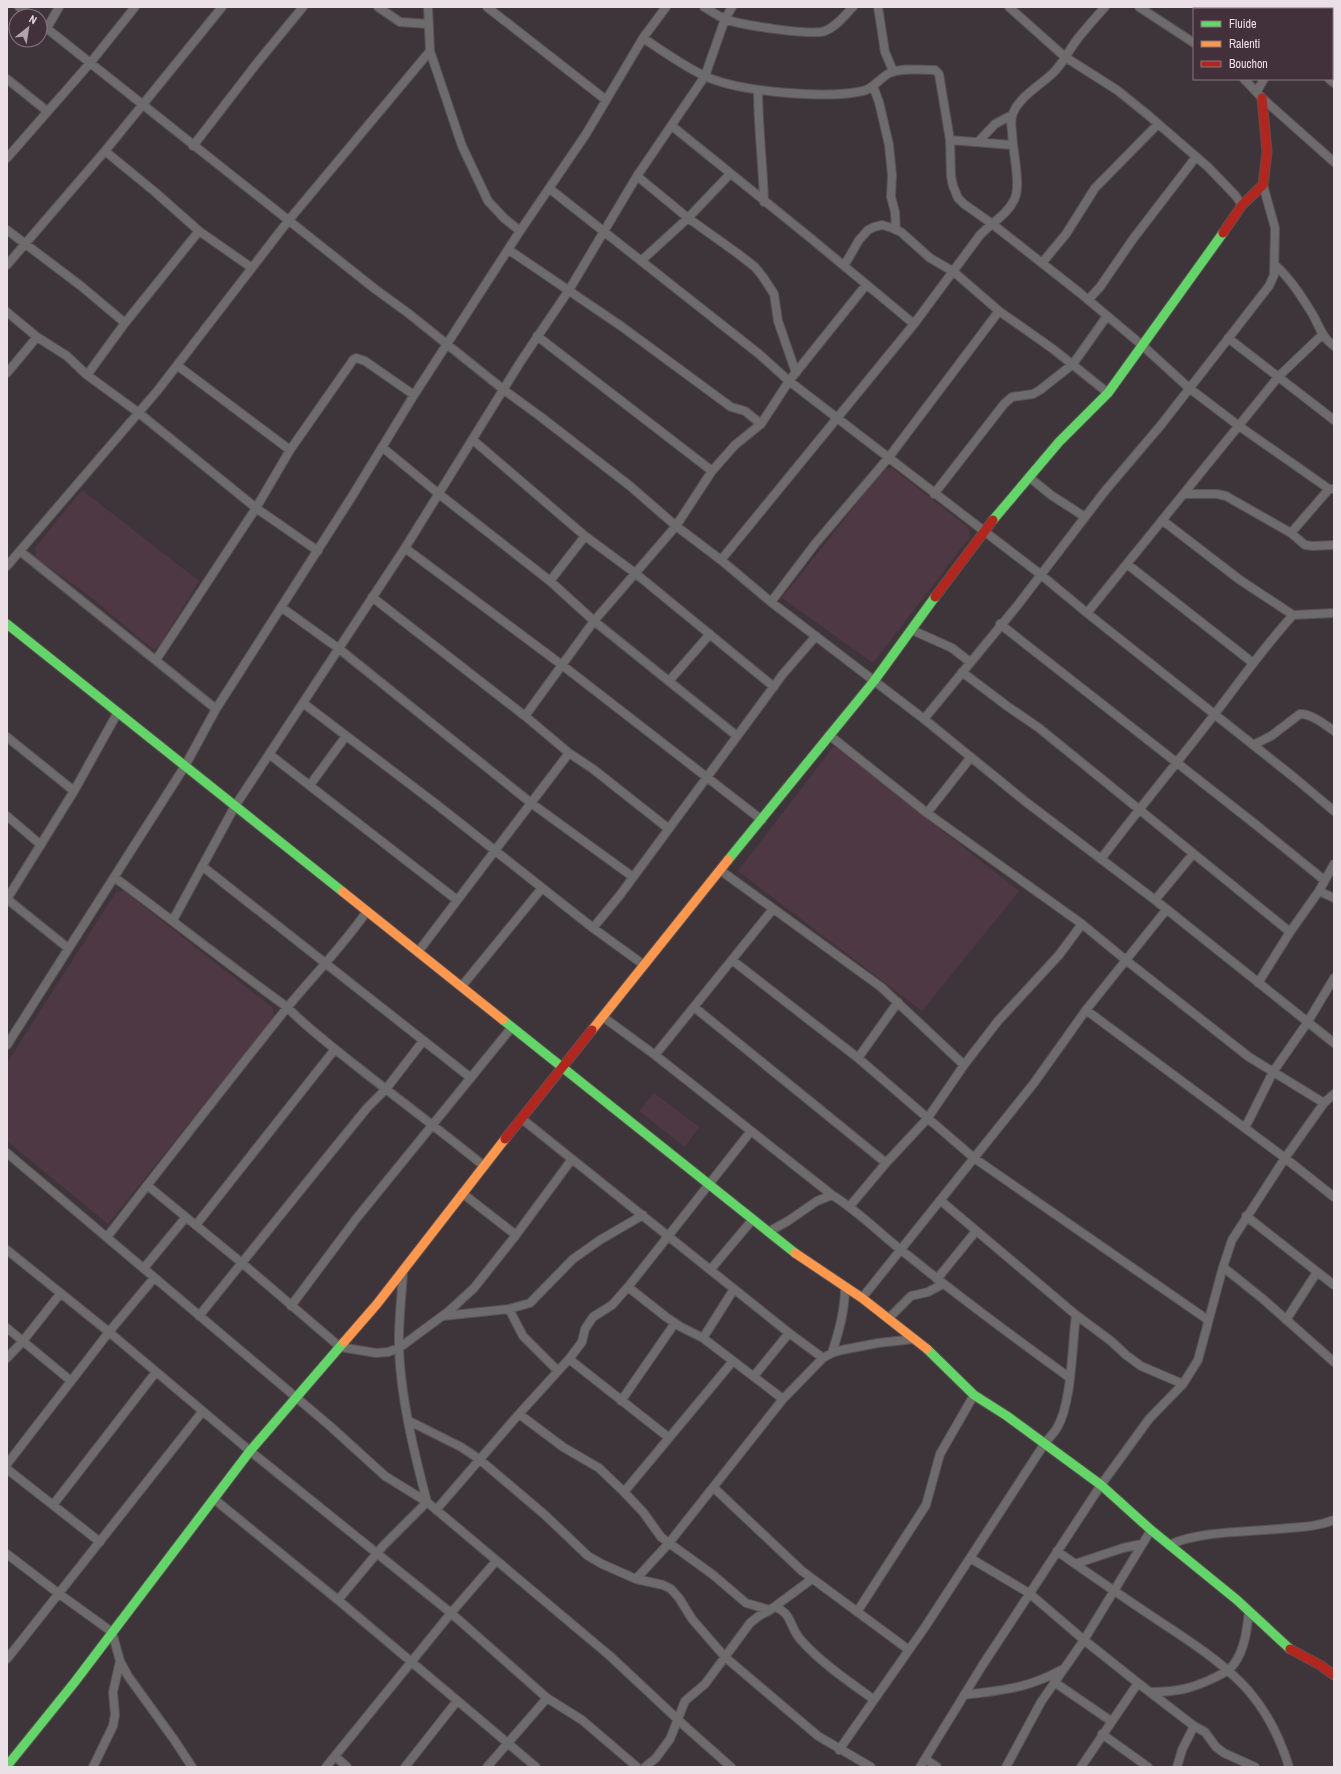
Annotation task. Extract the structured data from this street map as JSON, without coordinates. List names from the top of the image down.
{
  "legend": ["Fluide", "Ralenti", "Bouchon"],
  "north": "top right"
}
